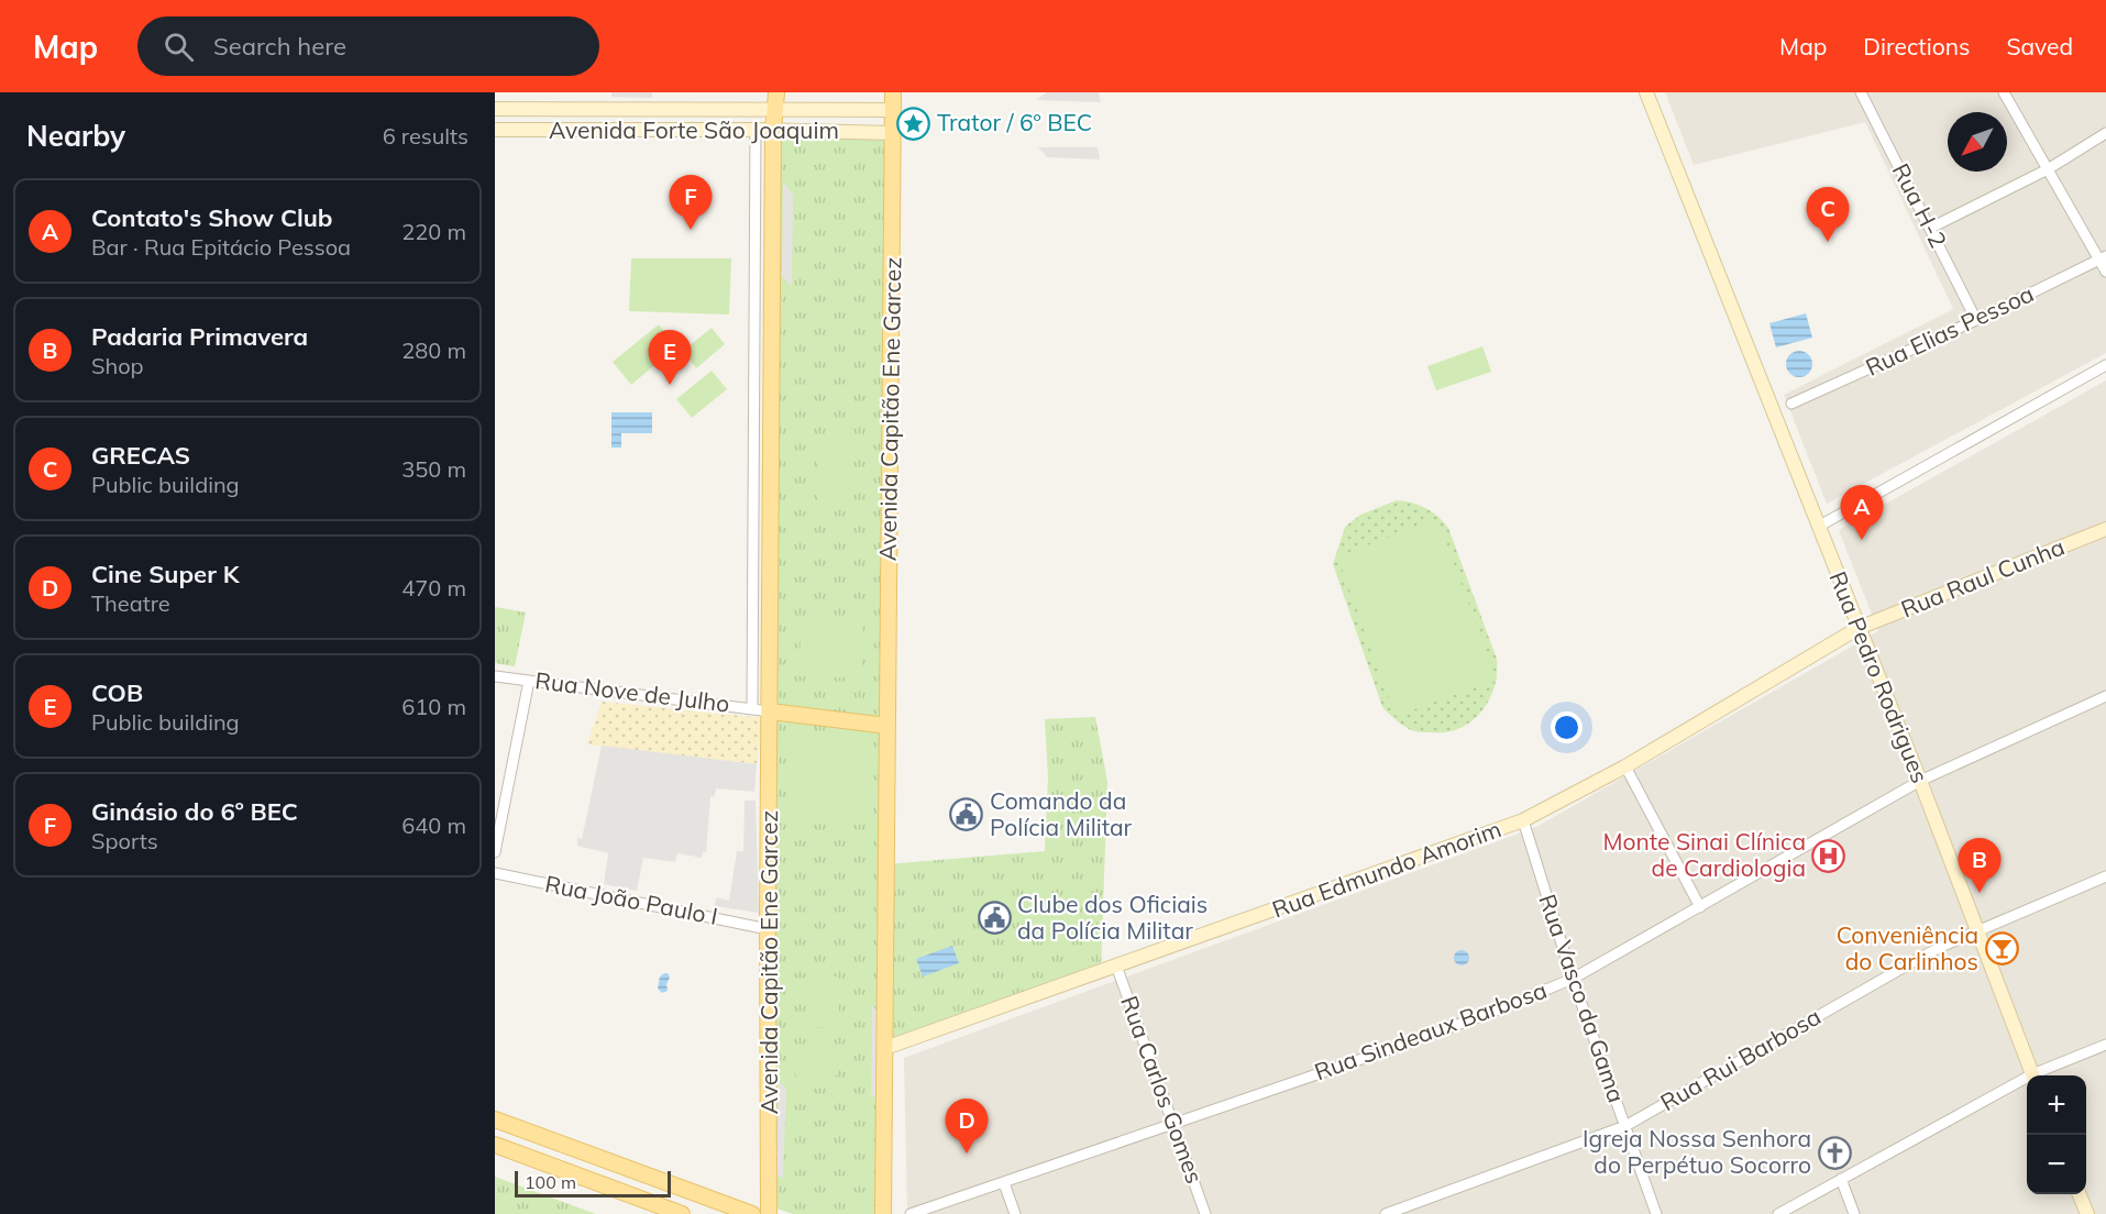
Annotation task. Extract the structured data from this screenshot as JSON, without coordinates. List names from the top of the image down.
{
  "streets": {
    "main road": ["Avenida Capitão Ene Garcez"],
    "street": [
      "Avenida Forte São Joaquim",
      "Rua H-2",
      "Rua Elias Pessoa",
      "Rua Raul Cunha",
      "Rua Pedro Rodrigues",
      "Rua Nove de Julho",
      "Rua Edmundo Amorim",
      "Rua João Paulo I",
      "Rua Vasco da Gama",
      "Rua Sindeaux Barbosa",
      "Rua Rui Barbosa",
      "Rua Carlos Gomes"
    ]
  },
  "crossings": [
    ["Avenida Forte São Joaquim", "Avenida Capitão Ene Garcez"],
    ["Rua H-2", "Rua Elias Pessoa"],
    ["Avenida Capitão Ene Garcez", "Rua Nove de Julho"],
    ["Avenida Capitão Ene Garcez", "Rua Edmundo Amorim"],
    ["Avenida Capitão Ene Garcez", "Rua João Paulo I"],
    ["Rua Raul Cunha", "Rua Pedro Rodrigues"],
    ["Rua Raul Cunha", "Rua Edmundo Amorim"],
    ["Rua Pedro Rodrigues", "Rua Edmundo Amorim"],
    ["Rua Pedro Rodrigues", "Rua Sindeaux Barbosa"],
    ["Rua Pedro Rodrigues", "Rua Rui Barbosa"],
    ["Rua Edmundo Amorim", "Rua Vasco da Gama"],
    ["Rua Edmundo Amorim", "Rua Carlos Gomes"],
    ["Rua Vasco da Gama", "Rua Sindeaux Barbosa"],
    ["Rua Vasco da Gama", "Rua Rui Barbosa"],
    ["Rua Sindeaux Barbosa", "Rua Carlos Gomes"]
  ],
  "places": {
    "place": ["Trator / 6º BEC"],
    "public building": ["Comando da Polícia Militar", "Clube dos Oficiais da Polícia Militar"],
    "hospital": ["Monte Sinai Clínica de Cardiologia"],
    "bar": ["Conveniência do Carlinhos"],
    "church": ["Igreja Nossa Senhora do Perpétuo Socorro"]
  },
  "scale_bar": "100 m",
  "north": "bottom left",
  "page": {
    "header": "Map",
    "search": "Search here",
    "nav": ["Map", "Directions", "Saved"],
    "heading": ["Nearby", "6 results"],
    "pins": [
      "F",
      "C",
      "E",
      "A",
      "B",
      "D"
    ],
    "list": [
      {
        "mark": "A",
        "name": "Contato's Show Club",
        "note": "Bar · Rua Epitácio Pessoa",
        "value": "220 m"
      },
      {
        "mark": "B",
        "name": "Padaria Primavera",
        "note": "Shop",
        "value": "280 m"
      },
      {
        "mark": "C",
        "name": "GRECAS",
        "note": "Public building",
        "value": "350 m"
      },
      {
        "mark": "D",
        "name": "Cine Super K",
        "note": "Theatre",
        "value": "470 m"
      },
      {
        "mark": "E",
        "name": "COB",
        "note": "Public building",
        "value": "610 m"
      },
      {
        "mark": "F",
        "name": "Ginásio do 6º BEC",
        "note": "Sports",
        "value": "640 m"
      }
    ],
    "map_buttons": ["+", "−"],
    "scale": "100 m"
  }
}
